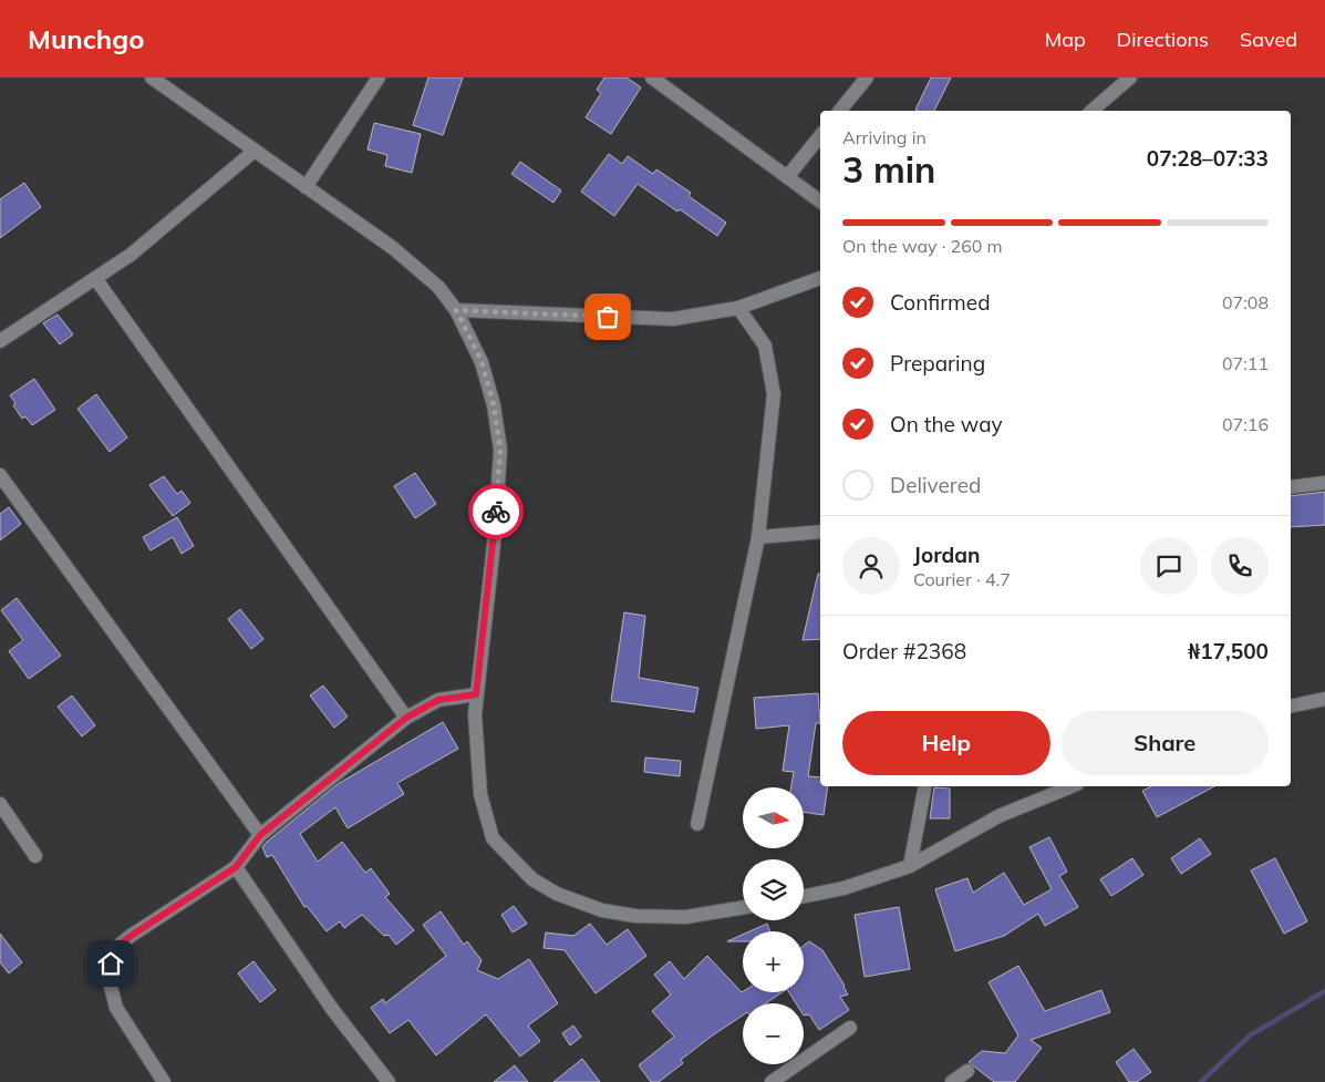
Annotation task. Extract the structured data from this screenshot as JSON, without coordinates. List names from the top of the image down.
{
  "north": "right",
  "page": {
    "header": "Munchgo",
    "nav": ["Map", "Directions", "Saved"],
    "heading": ["3 min", "Arriving in", "07:28–07:33"],
    "panel": [
      "Jordan",
      "Courier · 4.7",
      "Order #2368",
      "₦17,500"
    ],
    "bar": "On the way · 260 m",
    "list": [
      ["Confirmed", "07:08"],
      ["Preparing", "07:11"],
      ["On the way", "07:16"],
      "Delivered"
    ],
    "buttons": ["Help", "Share"],
    "map_buttons": ["+", "−"]
  }
}
